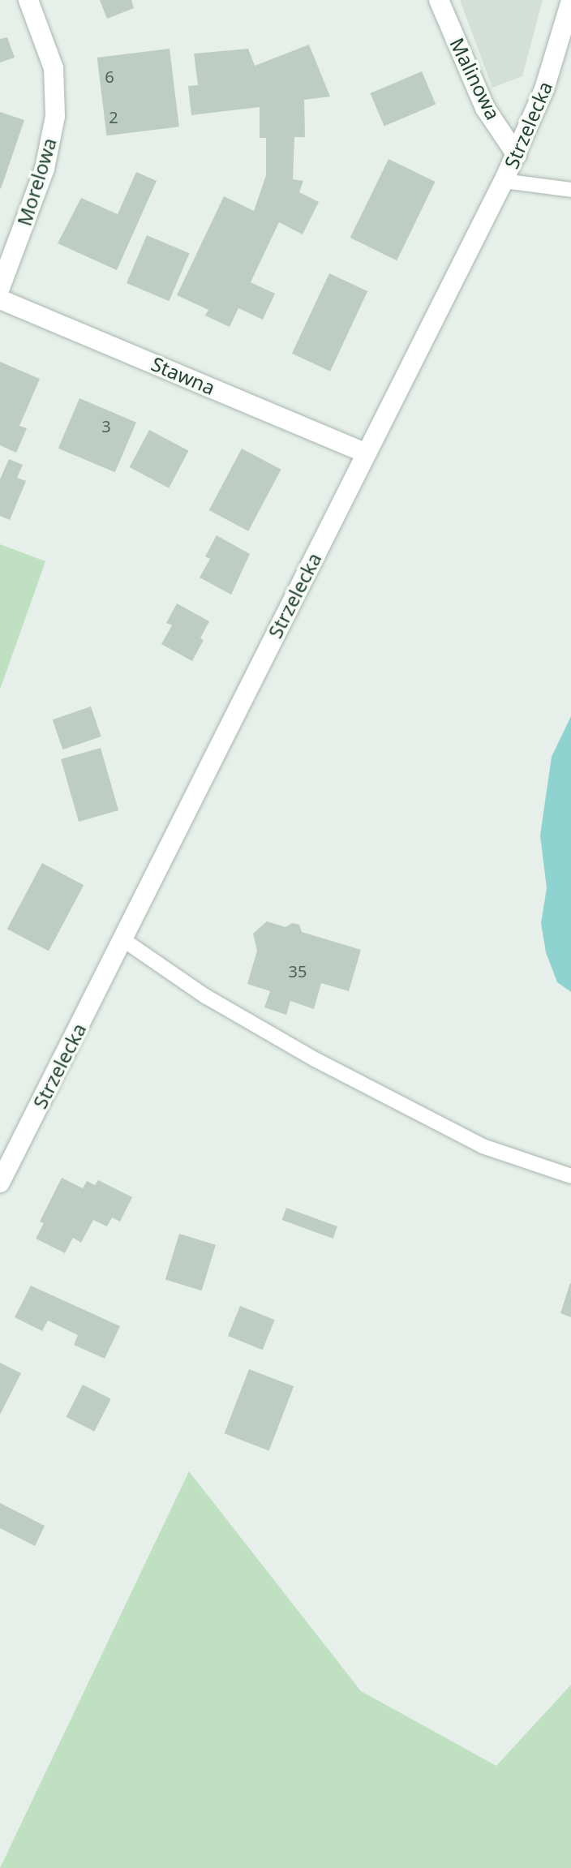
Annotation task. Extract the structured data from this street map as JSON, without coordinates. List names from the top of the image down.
{
  "streets": {
    "street": [
      "Malinowa",
      "Strzelecka",
      "Morelowa",
      "Stawna"
    ]
  },
  "crossings": [
    ["Malinowa", "Strzelecka"],
    ["Strzelecka", "Stawna"]
  ],
  "house_numbers": [
    "6",
    "2",
    "3",
    "35"
  ]
}
